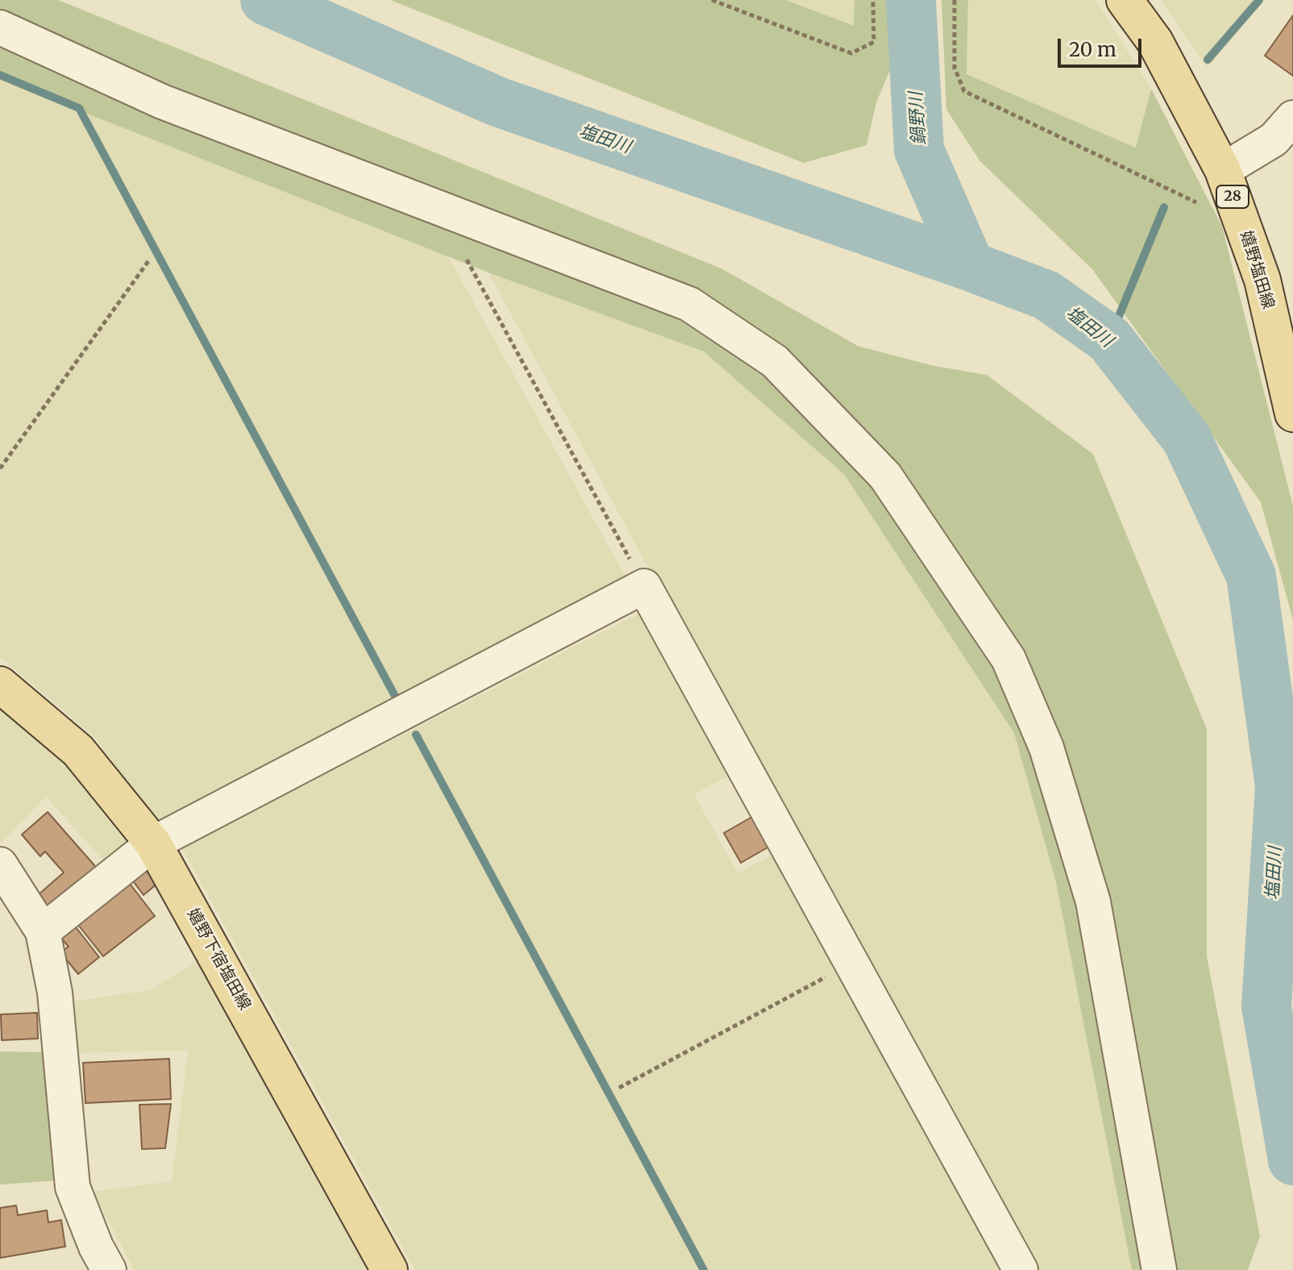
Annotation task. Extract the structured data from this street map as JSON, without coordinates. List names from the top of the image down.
{
  "streets": {
    "main road": ["28", "嬉野塩田線", "嬉野下宿塩田線"]
  },
  "water": ["鍋野川", "塩田川"],
  "scale_bar": "20 m"
}
